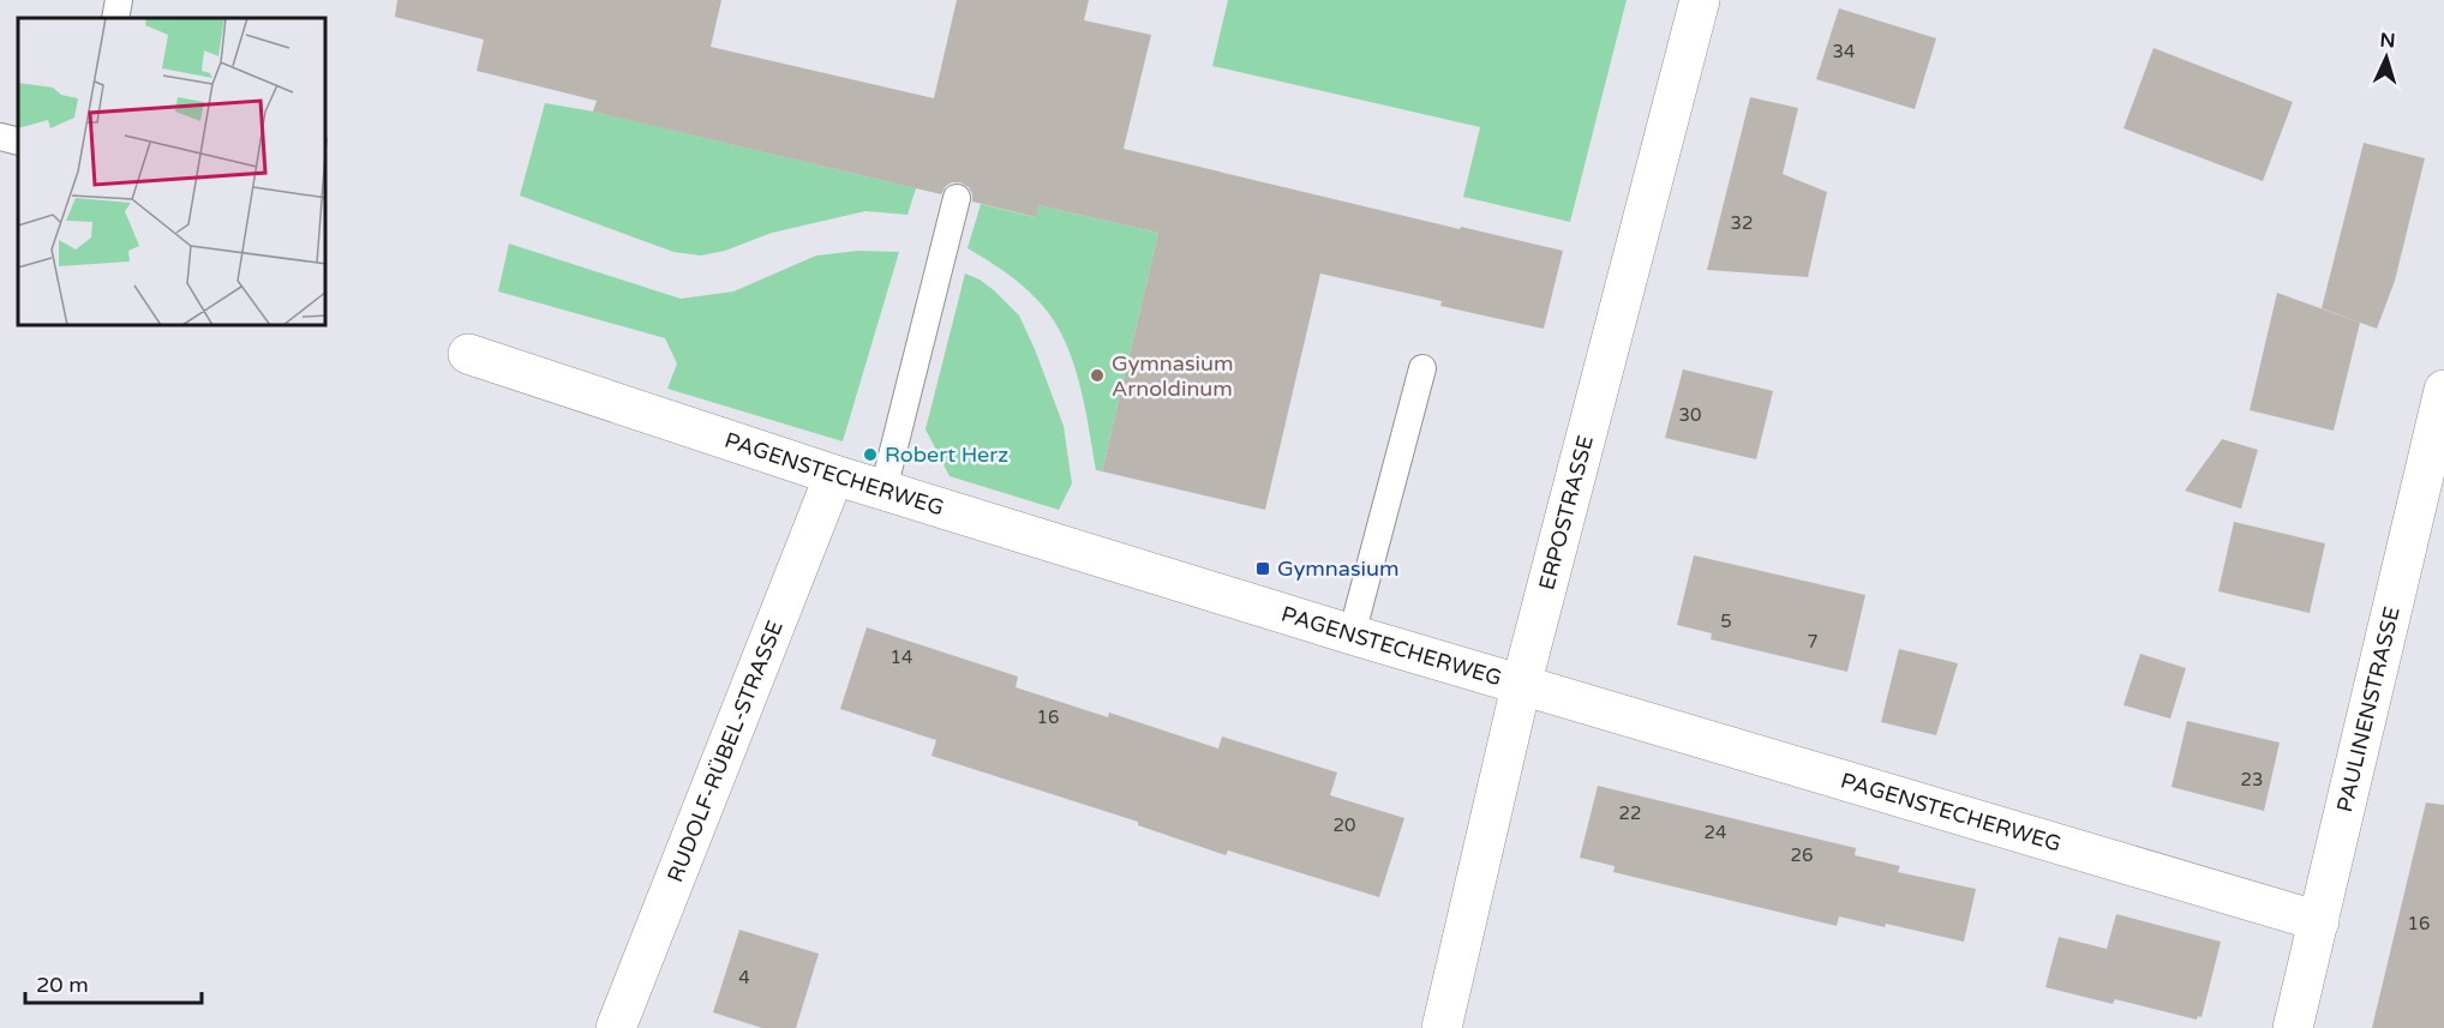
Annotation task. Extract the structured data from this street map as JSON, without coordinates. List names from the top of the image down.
{
  "streets": {
    "street": [
      "PAGENSTECHERWEG",
      "ERPOSTRASSE",
      "PAULINENSTRASSE",
      "RUDOLF-RÜBEL-STRASSE"
    ]
  },
  "crossings": [
    ["PAGENSTECHERWEG", "ERPOSTRASSE"],
    ["PAGENSTECHERWEG", "PAULINENSTRASSE"],
    ["PAGENSTECHERWEG", "RUDOLF-RÜBEL-STRASSE"]
  ],
  "places": {
    "other": ["Gymnasium Arnoldinum", "Robert Herz"],
    "transit": ["Gymnasium"]
  },
  "house_numbers": [
    "34",
    "32",
    "30",
    "5",
    "7",
    "14",
    "16",
    "23",
    "22",
    "20",
    "24",
    "26",
    "16",
    "4"
  ],
  "scale_bar": "20 m",
  "north": "top"
}
